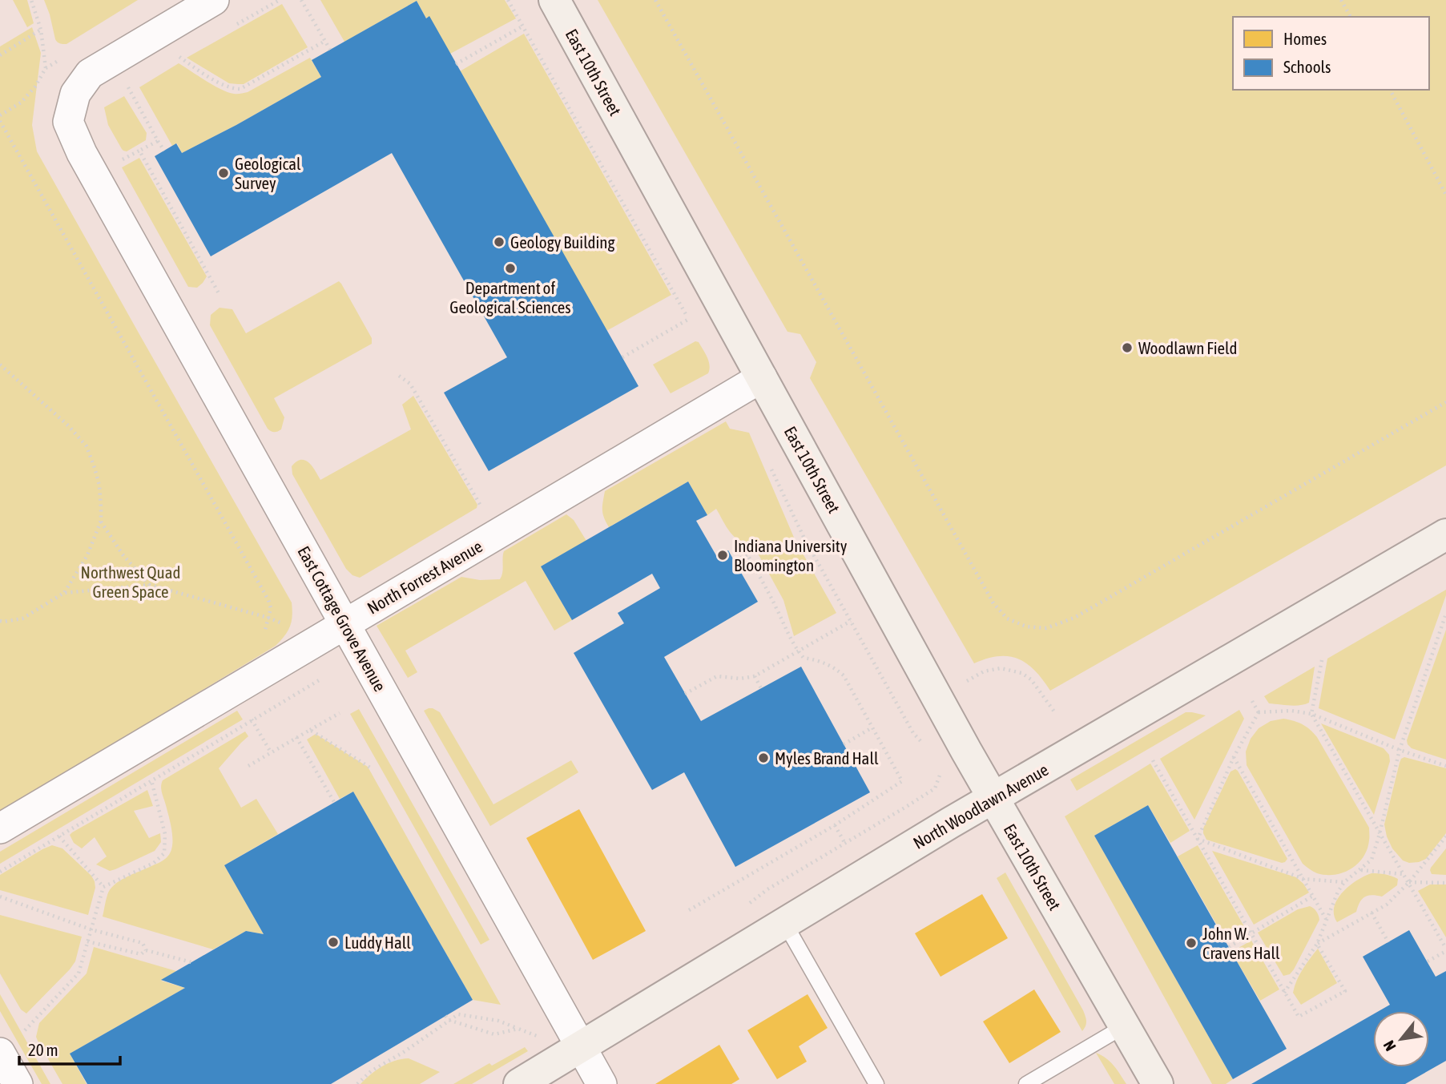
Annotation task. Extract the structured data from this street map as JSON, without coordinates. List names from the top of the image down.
{
  "streets": {
    "street": [
      "East 10th Street",
      "North Forrest Avenue",
      "East Cottage Grove Avenue",
      "North Woodlawn Avenue"
    ]
  },
  "crossings": [
    ["East 10th Street", "North Forrest Avenue"],
    ["East 10th Street", "North Woodlawn Avenue"],
    ["North Forrest Avenue", "East Cottage Grove Avenue"],
    ["East Cottage Grove Avenue", "North Woodlawn Avenue"]
  ],
  "parks": ["Northwest Quad Green Space"],
  "places": [
    "Geological Survey",
    "Geology Building",
    "Department of Geological Sciences",
    "Woodlawn Field",
    "Indiana University Bloomington",
    "Myles Brand Hall",
    "Luddy Hall",
    "John W. Cravens Hall"
  ],
  "legend": ["Homes", "Schools"],
  "scale_bar": "20 m",
  "north": "bottom left"
}
